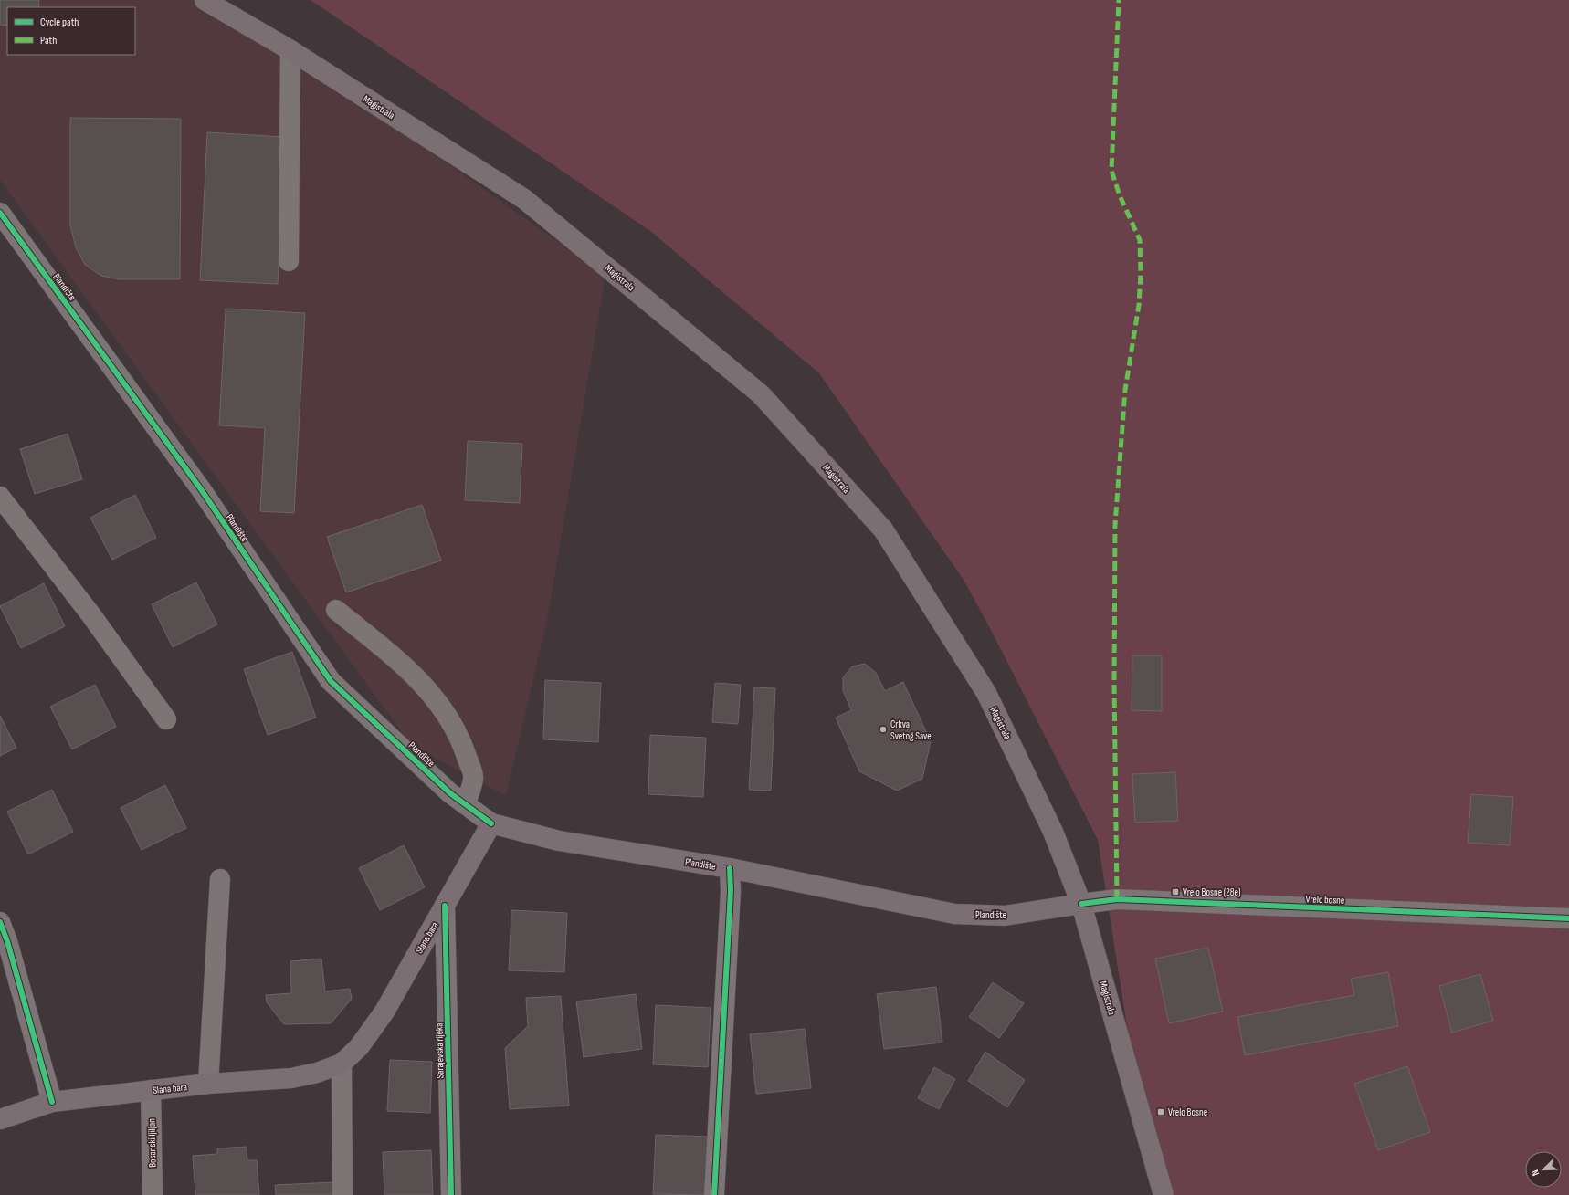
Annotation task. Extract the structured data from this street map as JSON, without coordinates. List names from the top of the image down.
{
  "streets": {
    "main road": ["Magistrala", "Plandište", "Slana bara"],
    "street": ["Vrelo bosne", "Sarajevska rijeka", "Bosanski ljiljan"]
  },
  "crossings": [
    ["Magistrala", "Plandište"],
    ["Magistrala", "Vrelo bosne"],
    ["Plandište", "Vrelo bosne"],
    ["Plandište", "Slana bara"],
    ["Slana bara", "Sarajevska rijeka"],
    ["Slana bara", "Bosanski ljiljan"]
  ],
  "places": {
    "other": ["Crkva Svetog Save"],
    "transit": ["Vrelo Bosne (28e)", "Vrelo Bosne"]
  },
  "legend": ["Cycle path", "Path"],
  "north": "bottom left"
}
